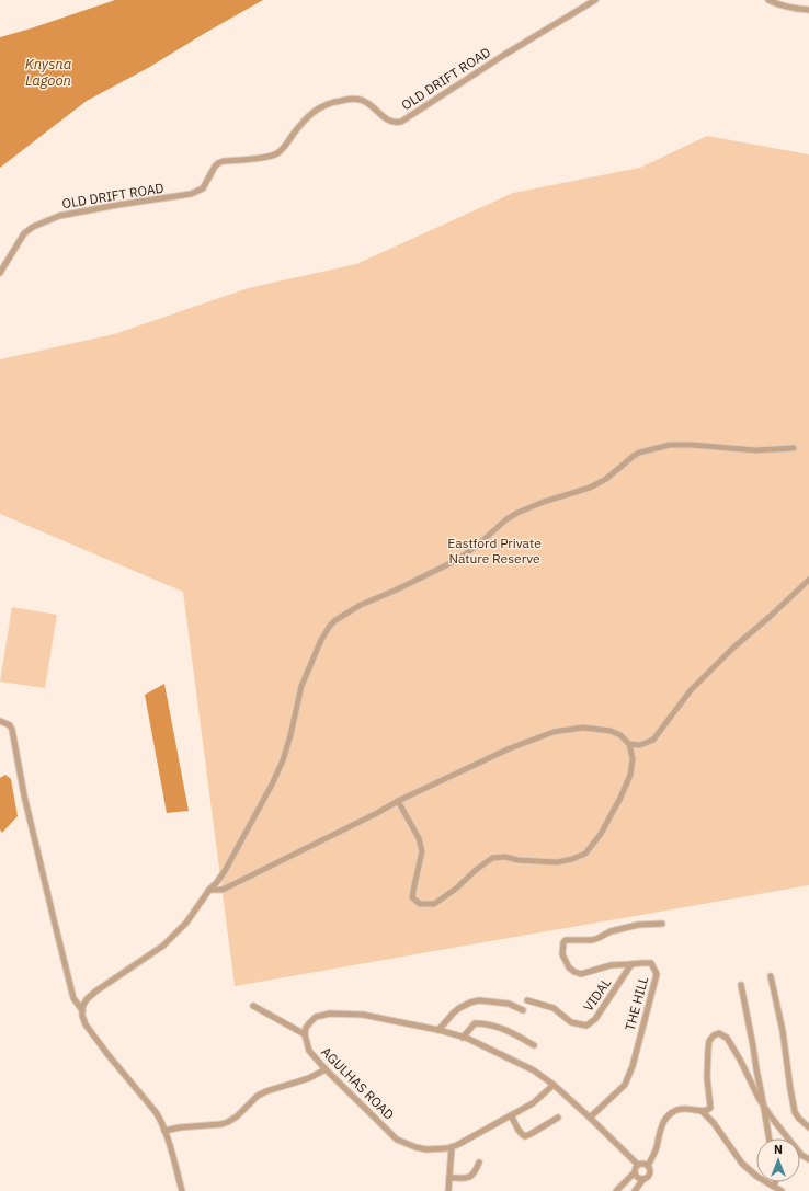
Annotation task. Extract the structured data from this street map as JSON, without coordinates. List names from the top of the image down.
{
  "streets": {
    "street": [
      "OLD DRIFT ROAD",
      "VIDAL",
      "THE HILL",
      "AGULHAS ROAD"
    ]
  },
  "crossings": [
    ["VIDAL", "THE HILL"]
  ],
  "water": ["Knysna Lagoon"],
  "parks": ["Eastford Private Nature Reserve"],
  "north": "top"
}
